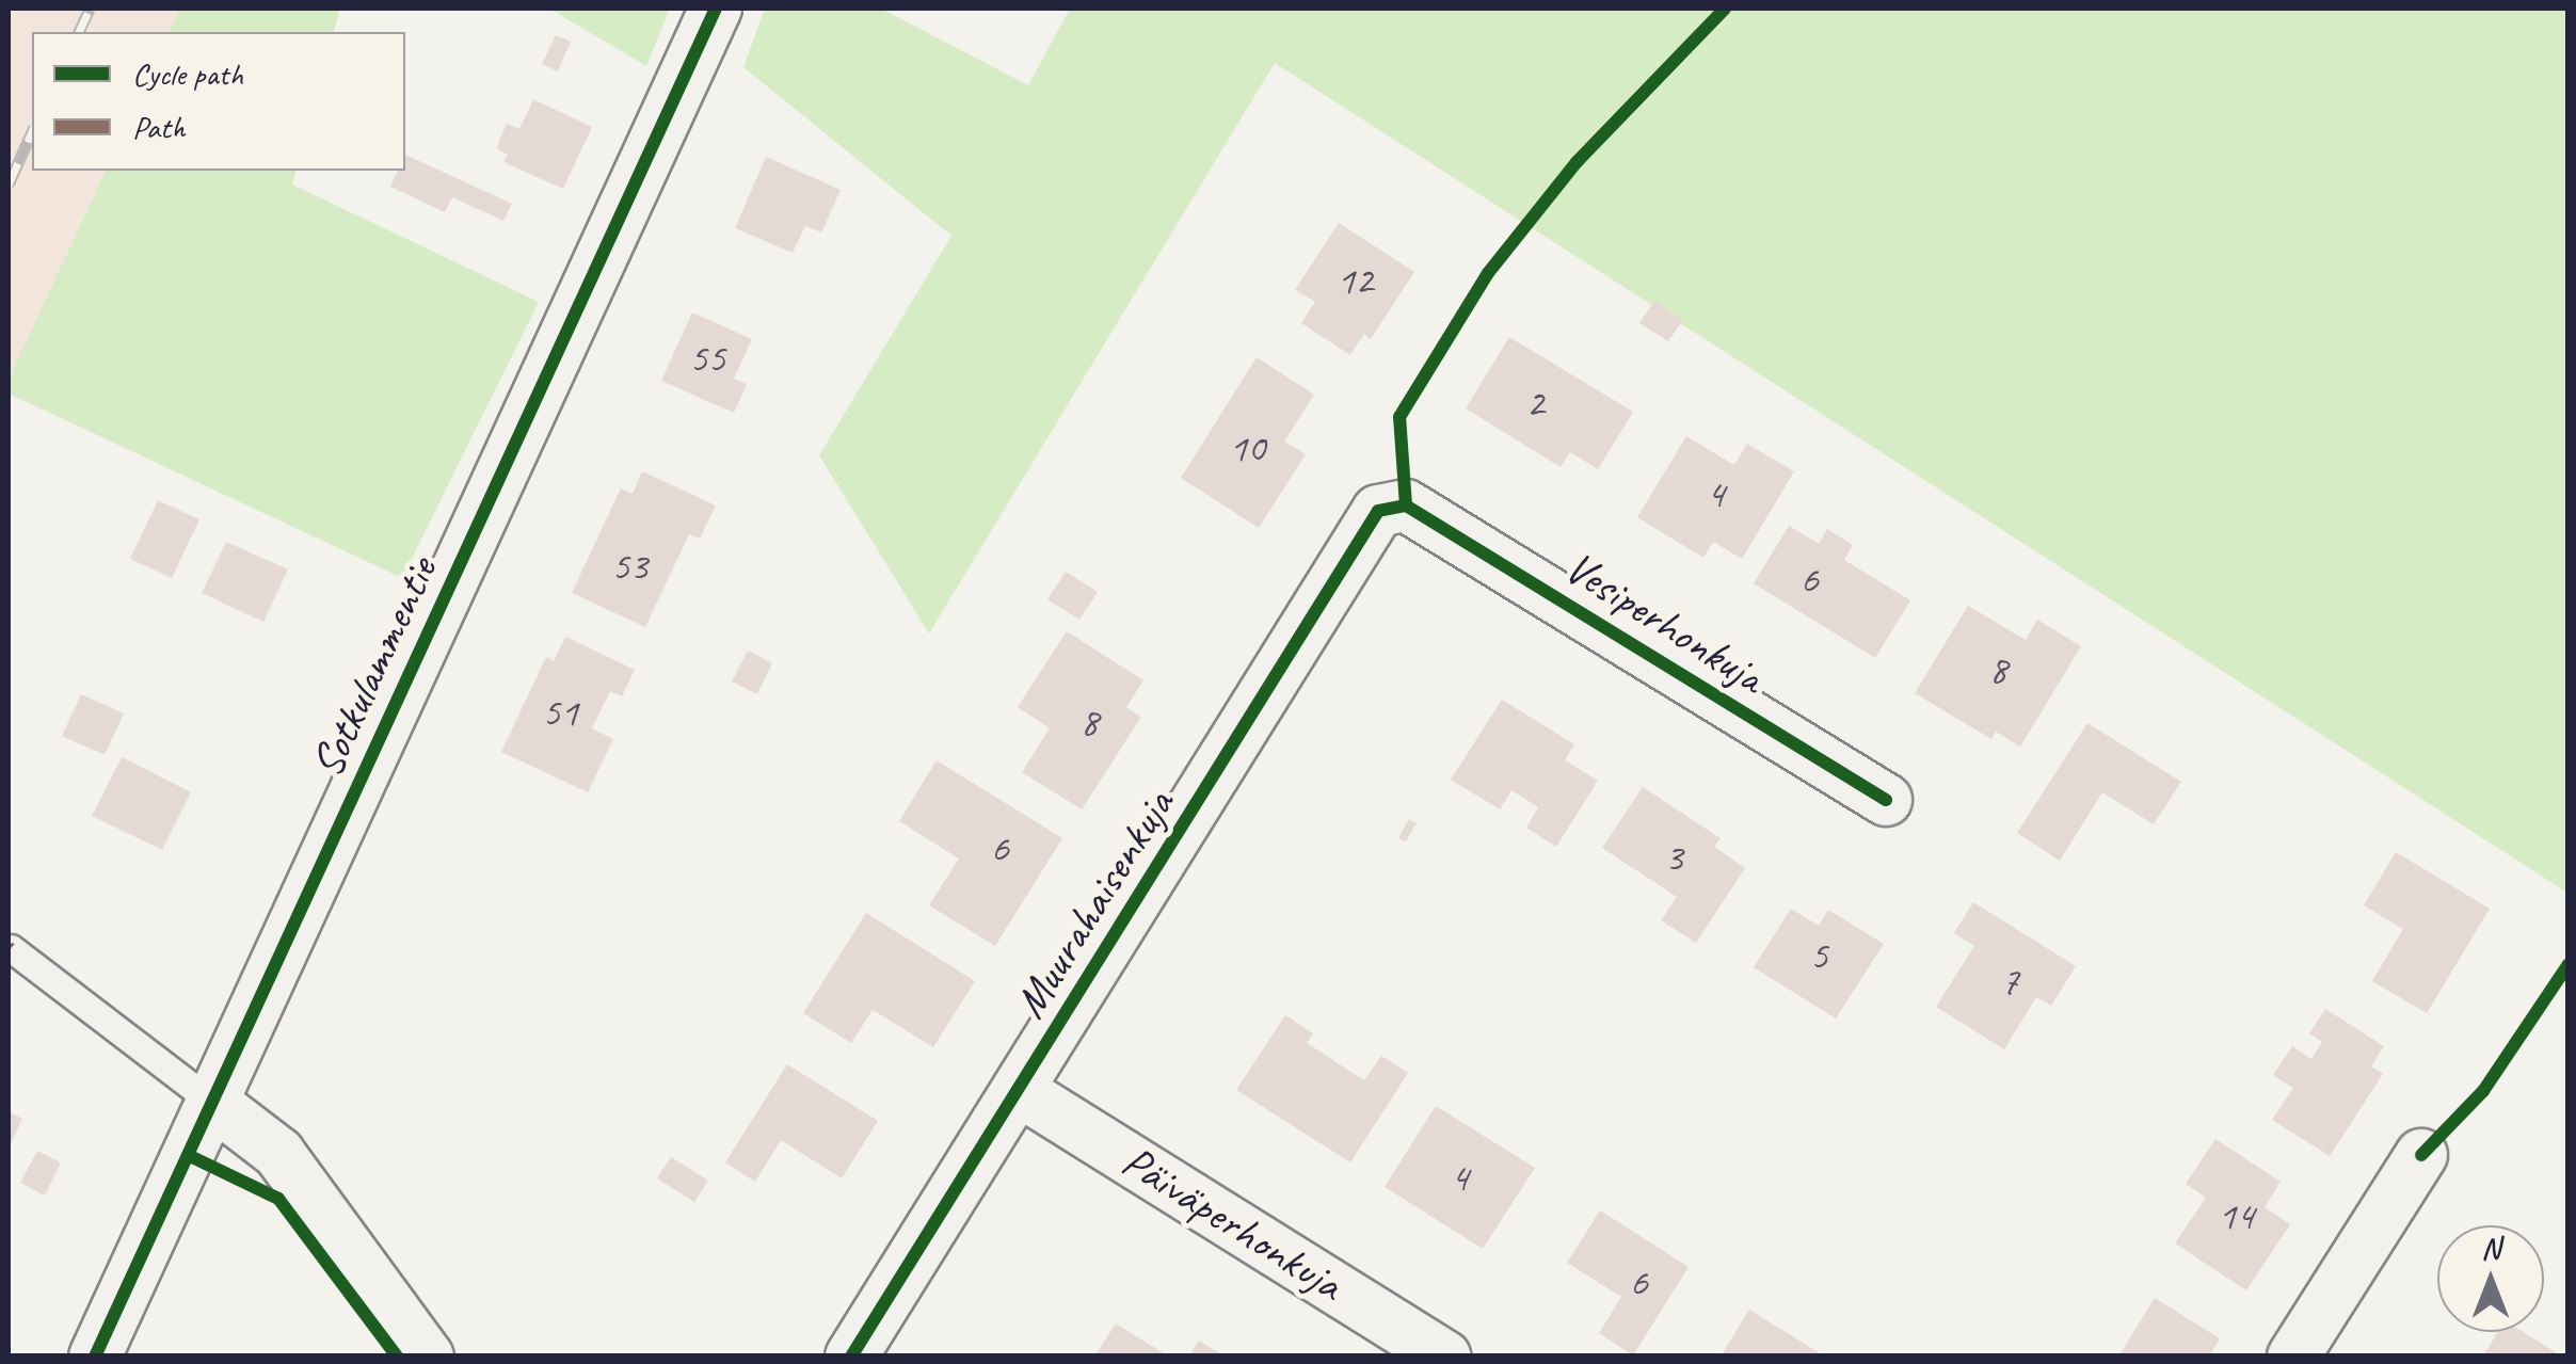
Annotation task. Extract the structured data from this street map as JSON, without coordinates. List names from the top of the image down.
{
  "streets": {
    "street": [
      "Vesiperhonkuja",
      "Sotkulammentie",
      "Muurahaisenkuja",
      "Päiväperhonkuja"
    ]
  },
  "crossings": [
    ["Vesiperhonkuja", "Muurahaisenkuja"],
    ["Muurahaisenkuja", "Päiväperhonkuja"]
  ],
  "house_numbers": [
    "12",
    "55",
    "2",
    "10",
    "4",
    "53",
    "6",
    "8",
    "51",
    "8",
    "6",
    "3",
    "5",
    "7",
    "4",
    "14",
    "6"
  ],
  "legend": ["Cycle path", "Path"],
  "north": "top"
}
